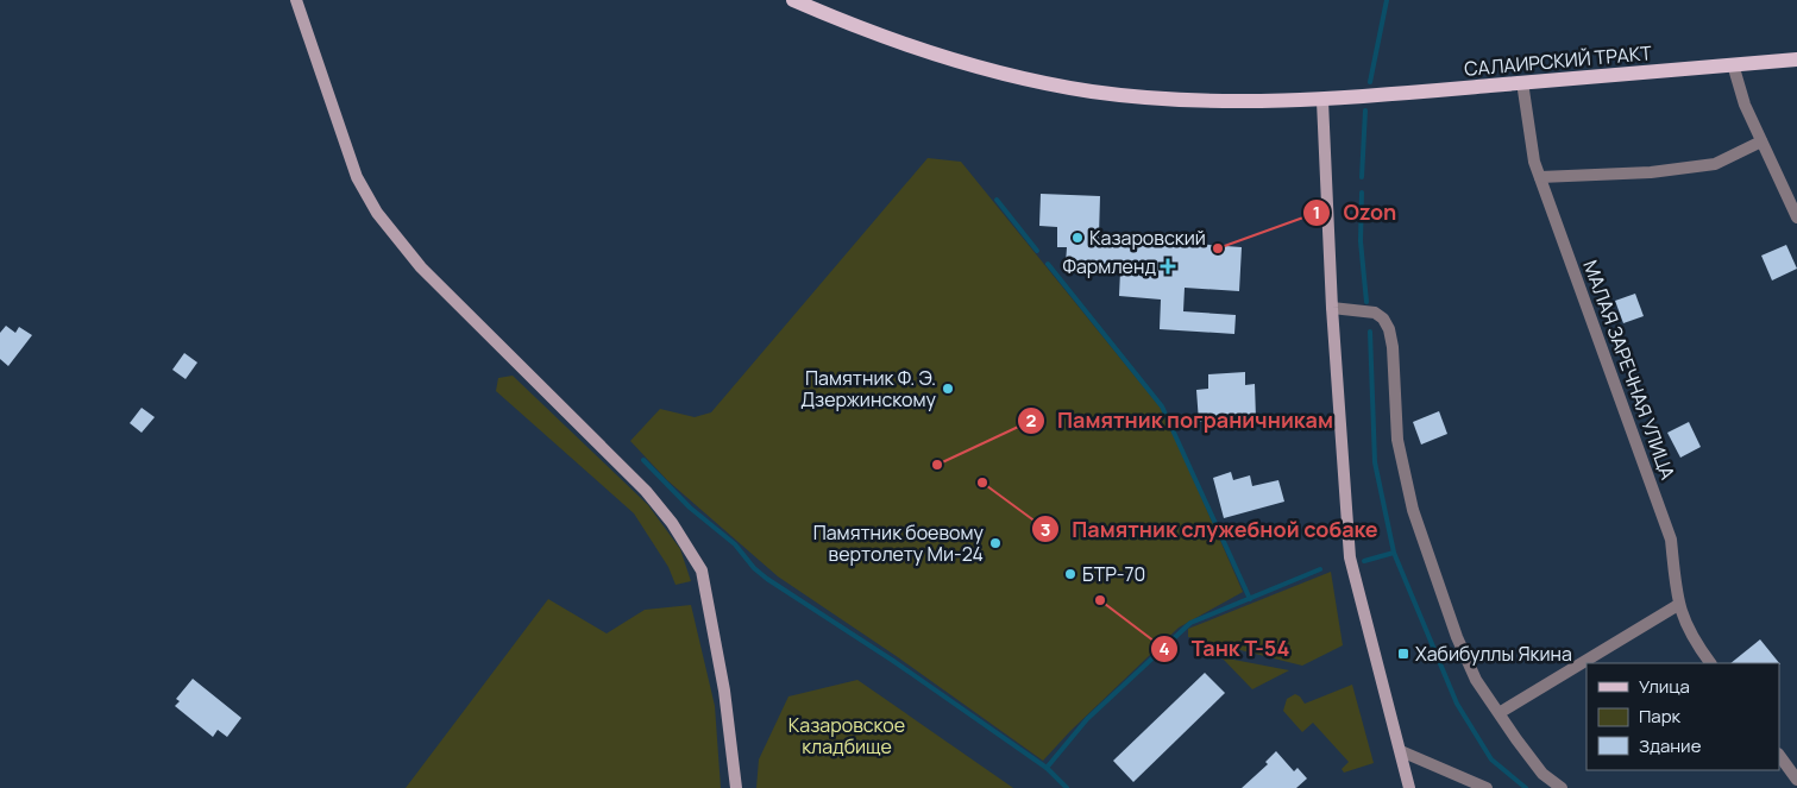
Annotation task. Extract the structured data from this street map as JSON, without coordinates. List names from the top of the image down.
{
  "streets": {
    "main road": ["САЛАИРСКИЙ ТРАКТ"],
    "street": ["МАЛАЯ ЗАРЕЧНАЯ УЛИЦА"]
  },
  "crossings": [
    ["САЛАИРСКИЙ ТРАКТ", "МАЛАЯ ЗАРЕЧНАЯ УЛИЦА"]
  ],
  "parks": ["Казаровское кладбище"],
  "places": {
    "other": [
      "Казаровский",
      "Ozon",
      "Памятник Ф. Э. Дзержинскому",
      "Памятник пограничникам",
      "Памятник служебной собаке",
      "Памятник боевому вертолету Ми-24",
      "БТР-70",
      "Танк Т-54"
    ],
    "health": ["Фармленд"],
    "transit": ["Хабибуллы Якина"]
  },
  "legend": ["Улица", "Парк", "Здание"]
}
